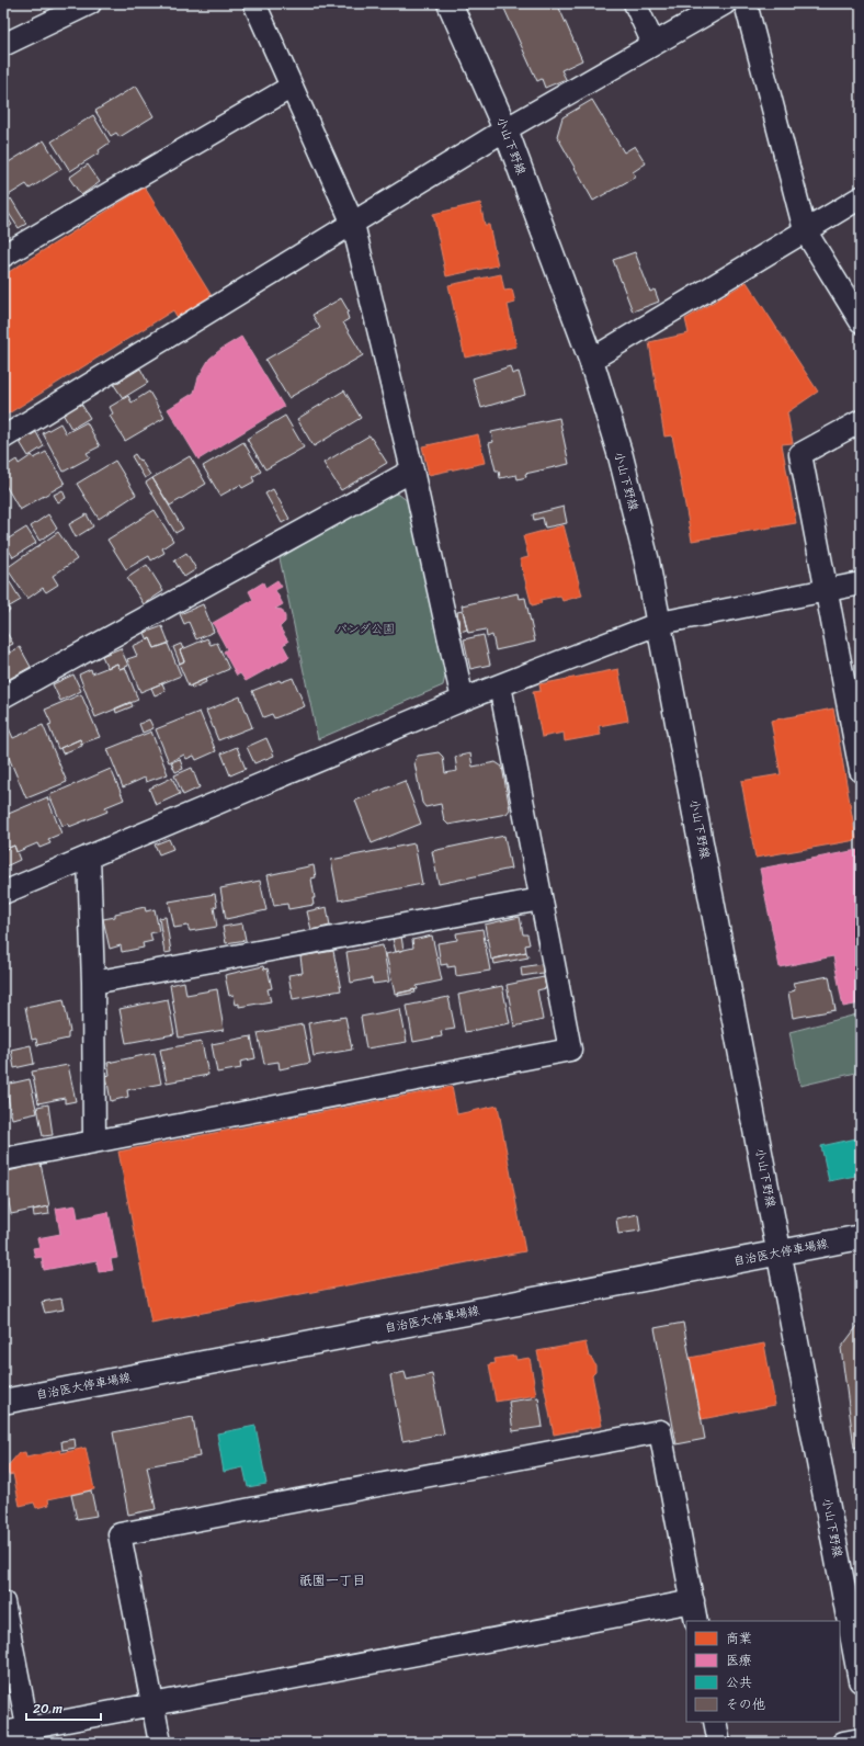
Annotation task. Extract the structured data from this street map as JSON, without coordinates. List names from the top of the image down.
{
  "streets": {
    "main road": ["小山下野線", "自治医大停車場線"]
  },
  "crossings": [
    ["小山下野線", "自治医大停車場線"]
  ],
  "districts": ["祇園一丁目"],
  "parks": ["パンダ公園"],
  "legend": [
    "商業",
    "医療",
    "公共",
    "その他"
  ],
  "scale_bar": "20 m"
}
